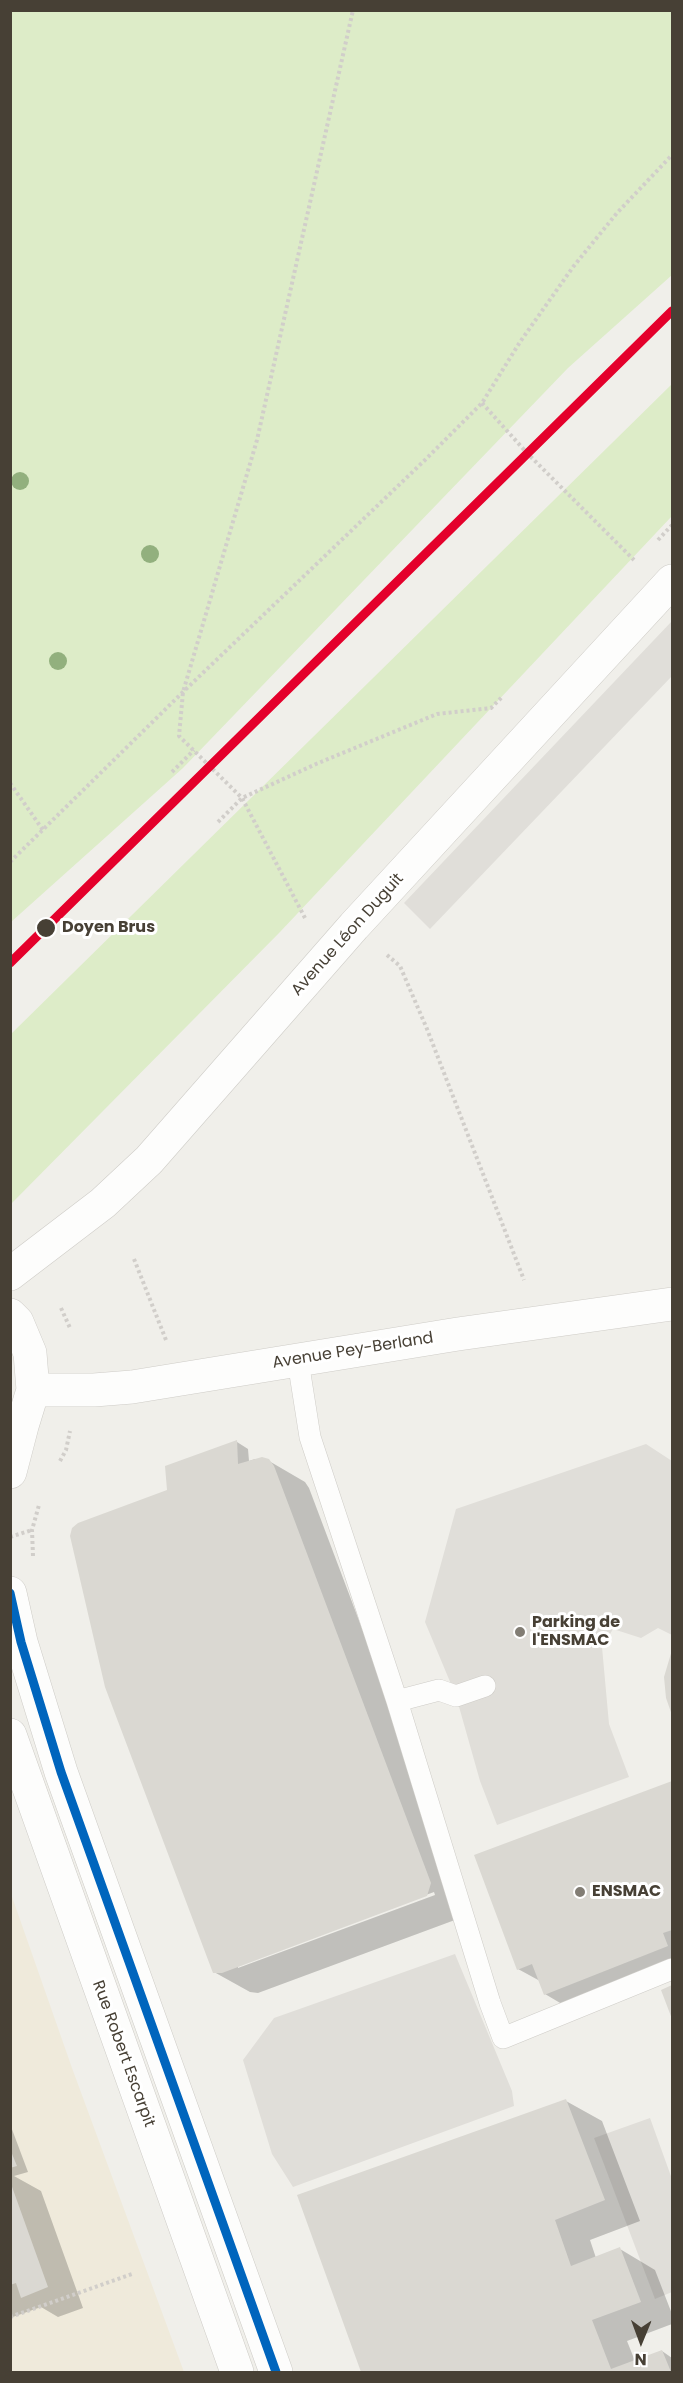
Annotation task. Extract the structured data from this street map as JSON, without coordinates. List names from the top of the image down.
{
  "streets": {
    "street": ["Avenue Léon Duguit", "Avenue Pey-Berland", "Rue Robert Escarpit"]
  },
  "places": ["Doyen Brus", "Parking de l'ENSMAC", "ENSMAC"],
  "north": "bottom"
}
